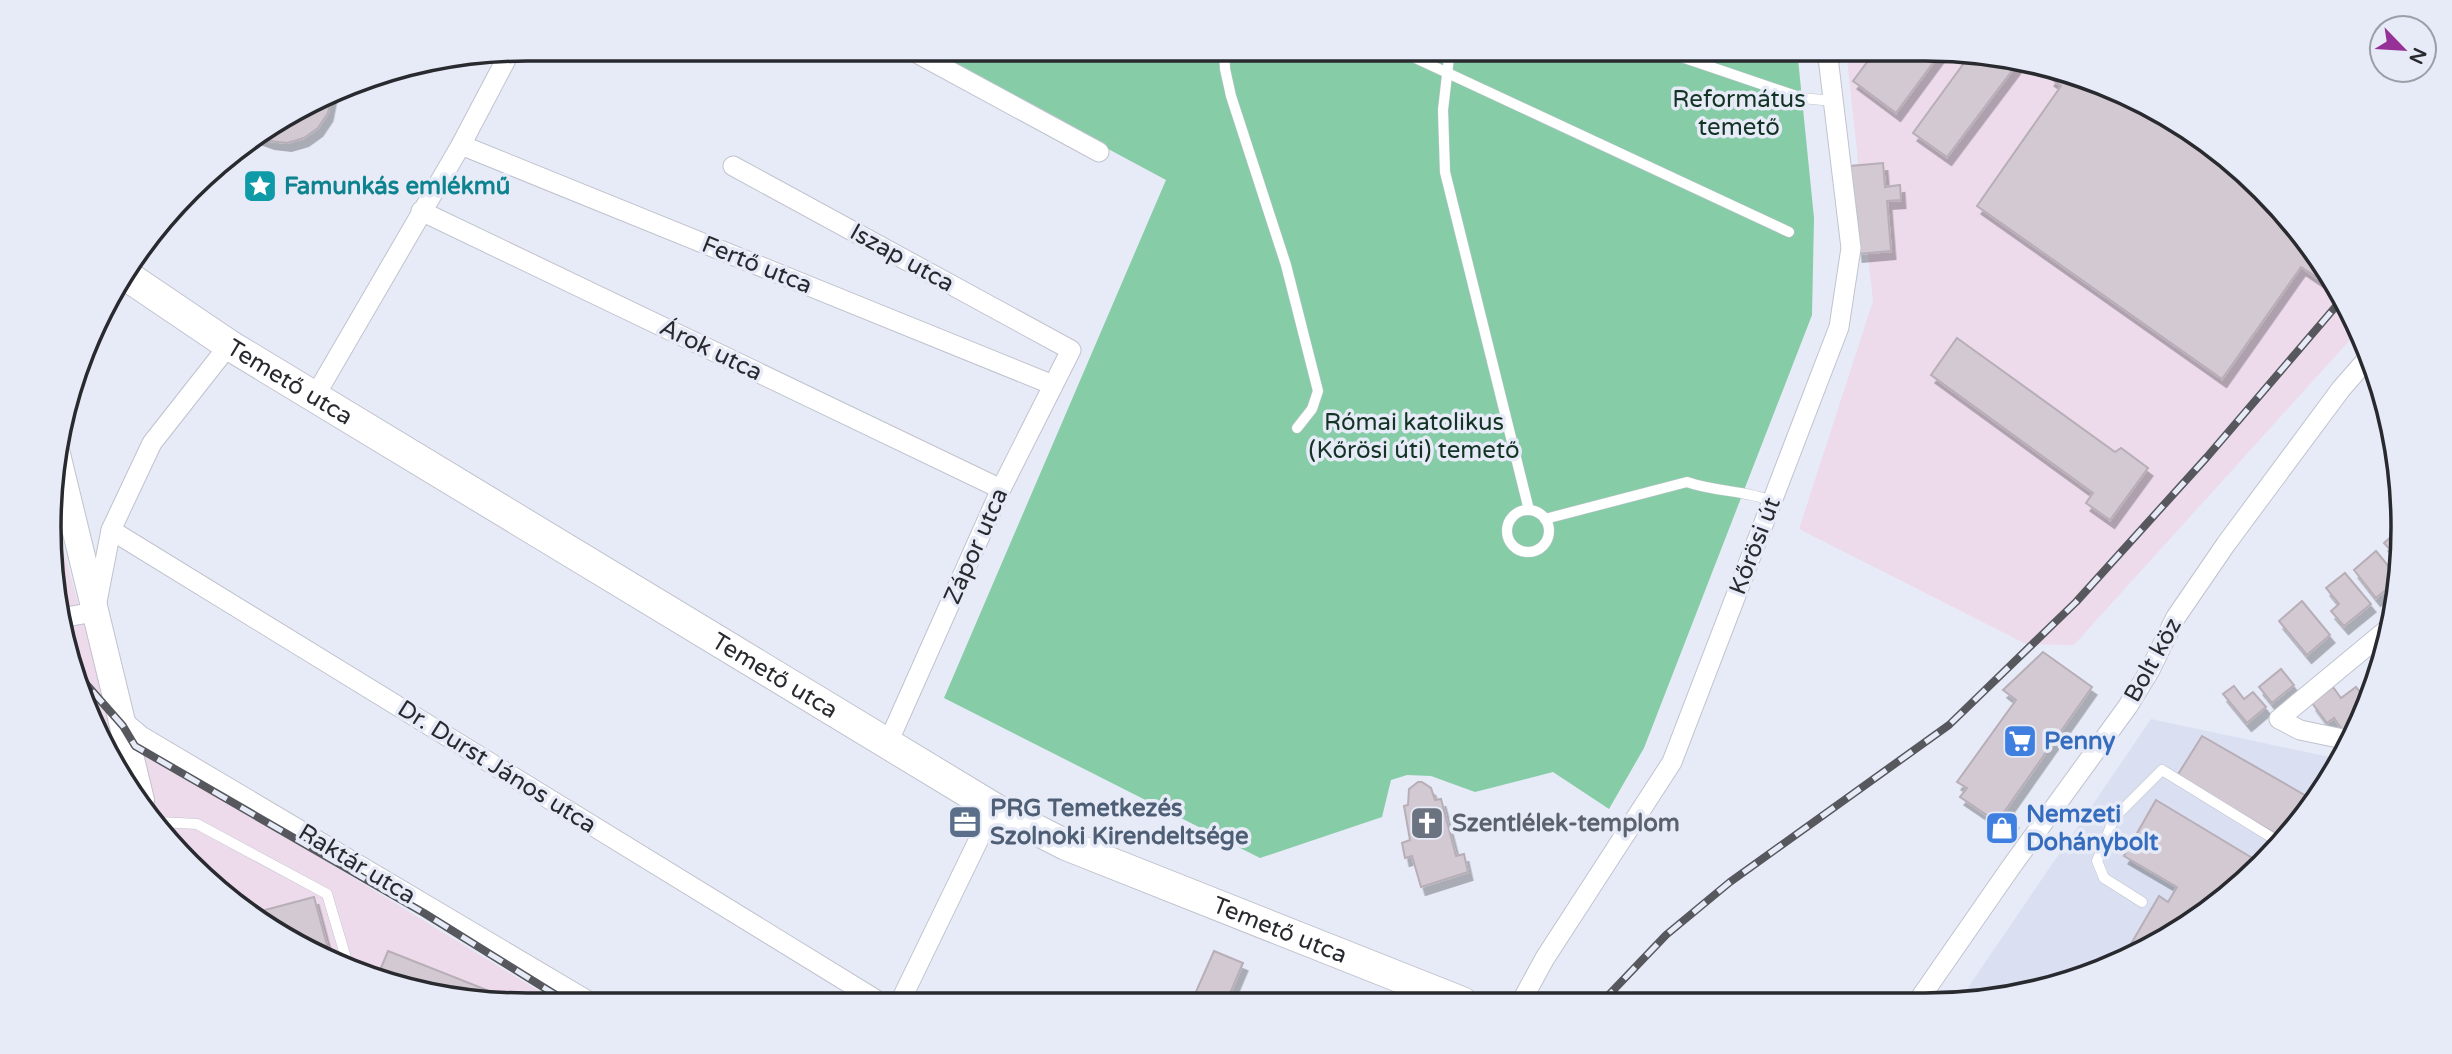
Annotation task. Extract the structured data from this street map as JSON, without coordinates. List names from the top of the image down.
{
  "streets": {
    "main road": ["Temető utca"],
    "street": [
      "Iszap utca",
      "Fertő utca",
      "Árok utca",
      "Zápor utca",
      "Kőrösi út",
      "Bolt köz",
      "Dr. Durst János utca",
      "Raktár utca"
    ]
  },
  "crossings": [
    ["Iszap utca", "Zápor utca"],
    ["Fertő utca", "Zápor utca"],
    ["Árok utca", "Zápor utca"],
    ["Temető utca", "Zápor utca"]
  ],
  "parks": ["Református temető", "Római katolikus (Kőrösi úti) temető"],
  "places": {
    "place": ["Famunkás emlékmű"],
    "supermarket": ["Penny"],
    "office": ["PRG Temetkezés Szolnoki Kirendeltsége"],
    "church": ["Szentlélek-templom"],
    "shop": ["Nemzeti Dohánybolt"]
  },
  "north": "bottom right"
}
